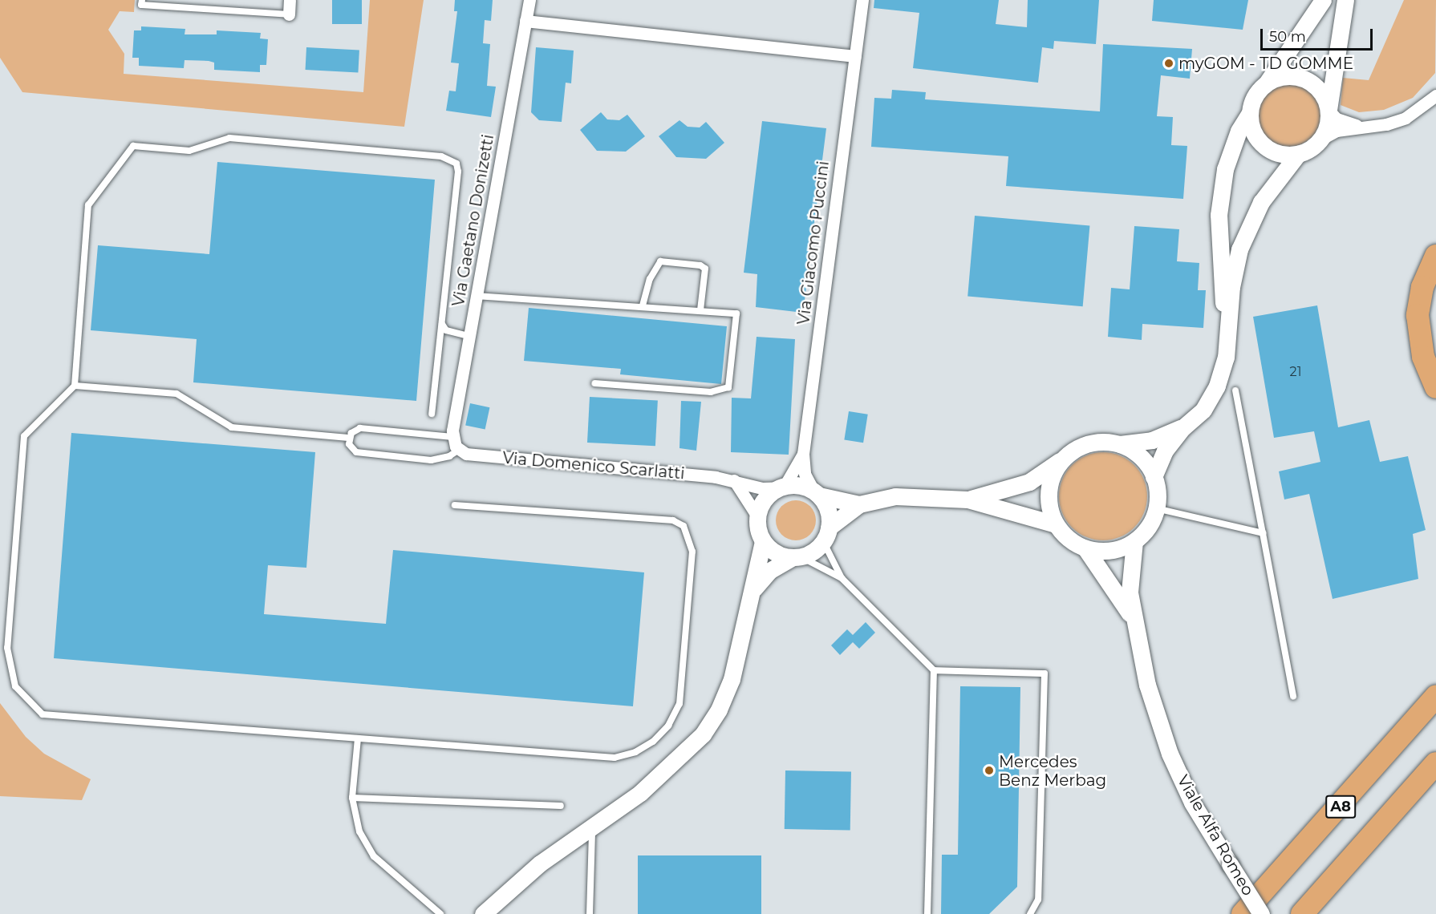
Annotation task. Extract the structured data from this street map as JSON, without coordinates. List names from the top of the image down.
{
  "streets": {
    "highway": ["A8"],
    "main road": ["Viale Alfa Romeo"],
    "street": ["Via Gaetano Donizetti", "Via Giacomo Puccini", "Via Domenico Scarlatti"]
  },
  "crossings": [
    ["Via Gaetano Donizetti", "Via Domenico Scarlatti"],
    ["Via Giacomo Puccini", "Via Domenico Scarlatti"]
  ],
  "places": ["myGOM - TD GOMME", "Mercedes Benz Merbag"],
  "house_numbers": ["21"],
  "scale_bar": "50 m"
}
